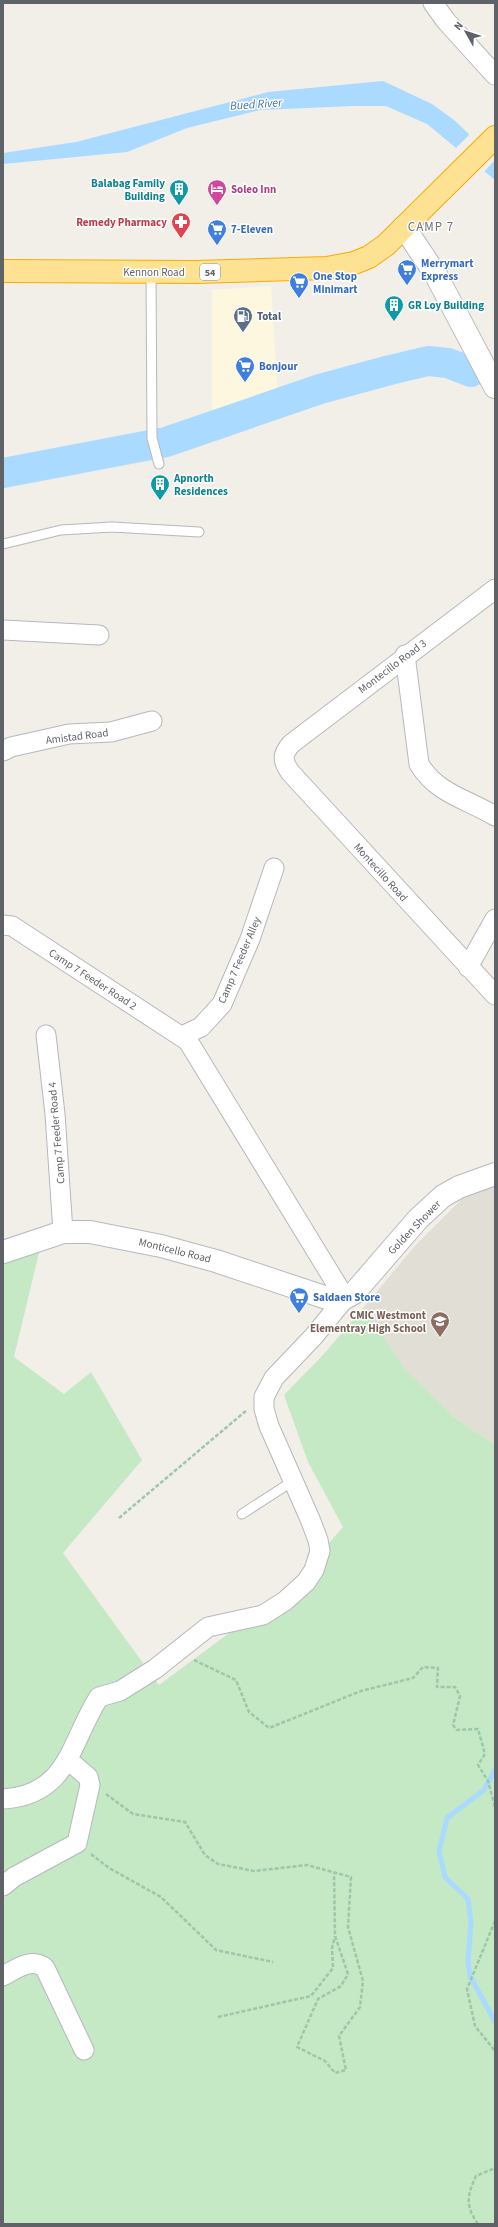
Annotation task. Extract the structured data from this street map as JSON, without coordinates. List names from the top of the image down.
{
  "streets": {
    "highway": ["Kennon Road", "54"],
    "main road": ["Golden Shower", "Monticello Road"],
    "street": [
      "Montecillo Road 3",
      "Amistad Road",
      "Montecillo Road",
      "Camp 7 Feeder Alley",
      "Camp 7 Feeder Road 2",
      "Camp 7 Feeder Road 4"
    ]
  },
  "crossings": [
    ["Montecillo Road 3", "Montecillo Road"],
    ["Camp 7 Feeder Alley", "Camp 7 Feeder Road 2"],
    ["Camp 7 Feeder Road 2", "Golden Shower"],
    ["Camp 7 Feeder Road 2", "Monticello Road"],
    ["Camp 7 Feeder Road 4", "Monticello Road"],
    ["Golden Shower", "Monticello Road"]
  ],
  "districts": ["CAMP 7"],
  "water": ["Bued River"],
  "places": {
    "building": ["Balabag Family Building", "GR Loy Building", "Apnorth Residences"],
    "hotel": ["Soleo Inn"],
    "pharmacy": ["Remedy Pharmacy"],
    "supermarket": [
      "7-Eleven",
      "Merrymart Express",
      "One Stop Minimart",
      "Bonjour",
      "Saldaen Store"
    ],
    "fuel station": ["Total"],
    "school or university": ["CMIC Westmont Elementray High School"]
  },
  "north": "top left"
}
